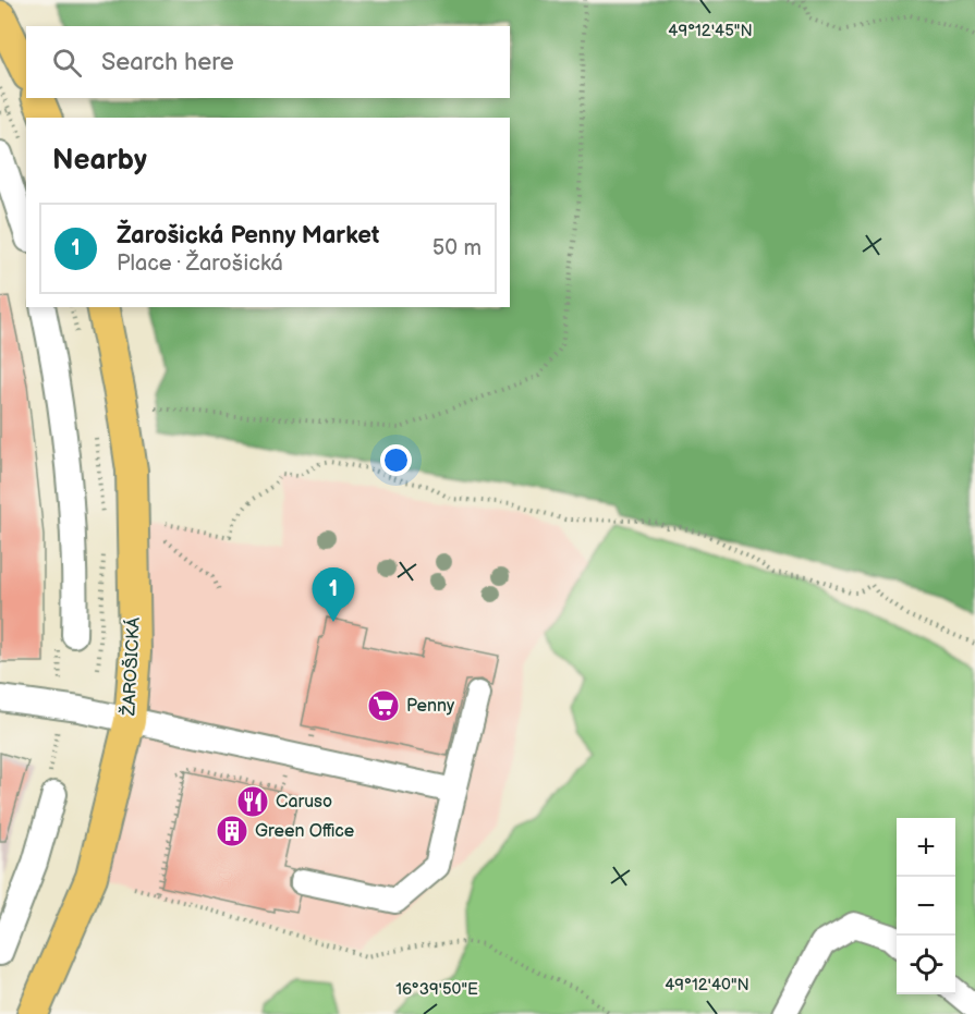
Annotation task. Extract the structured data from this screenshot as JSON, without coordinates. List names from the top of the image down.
{
  "streets": {
    "main road": ["ŽAROŠICKÁ"]
  },
  "places": {
    "supermarket": ["Penny"],
    "restaurant": ["Caruso"],
    "building": ["Green Office"]
  },
  "page": {
    "search": "Search here",
    "heading": "Nearby",
    "list": [
      {
        "mark": "1",
        "name": "Žarošická Penny Market",
        "note": "Place · Žarošická",
        "value": "50 m"
      }
    ],
    "pins": "1",
    "map_buttons": ["+", "−"]
  },
  "coordinates": ["49°12'45\"N", "49°12'40\"N", "16°39'50\"E"]
}
